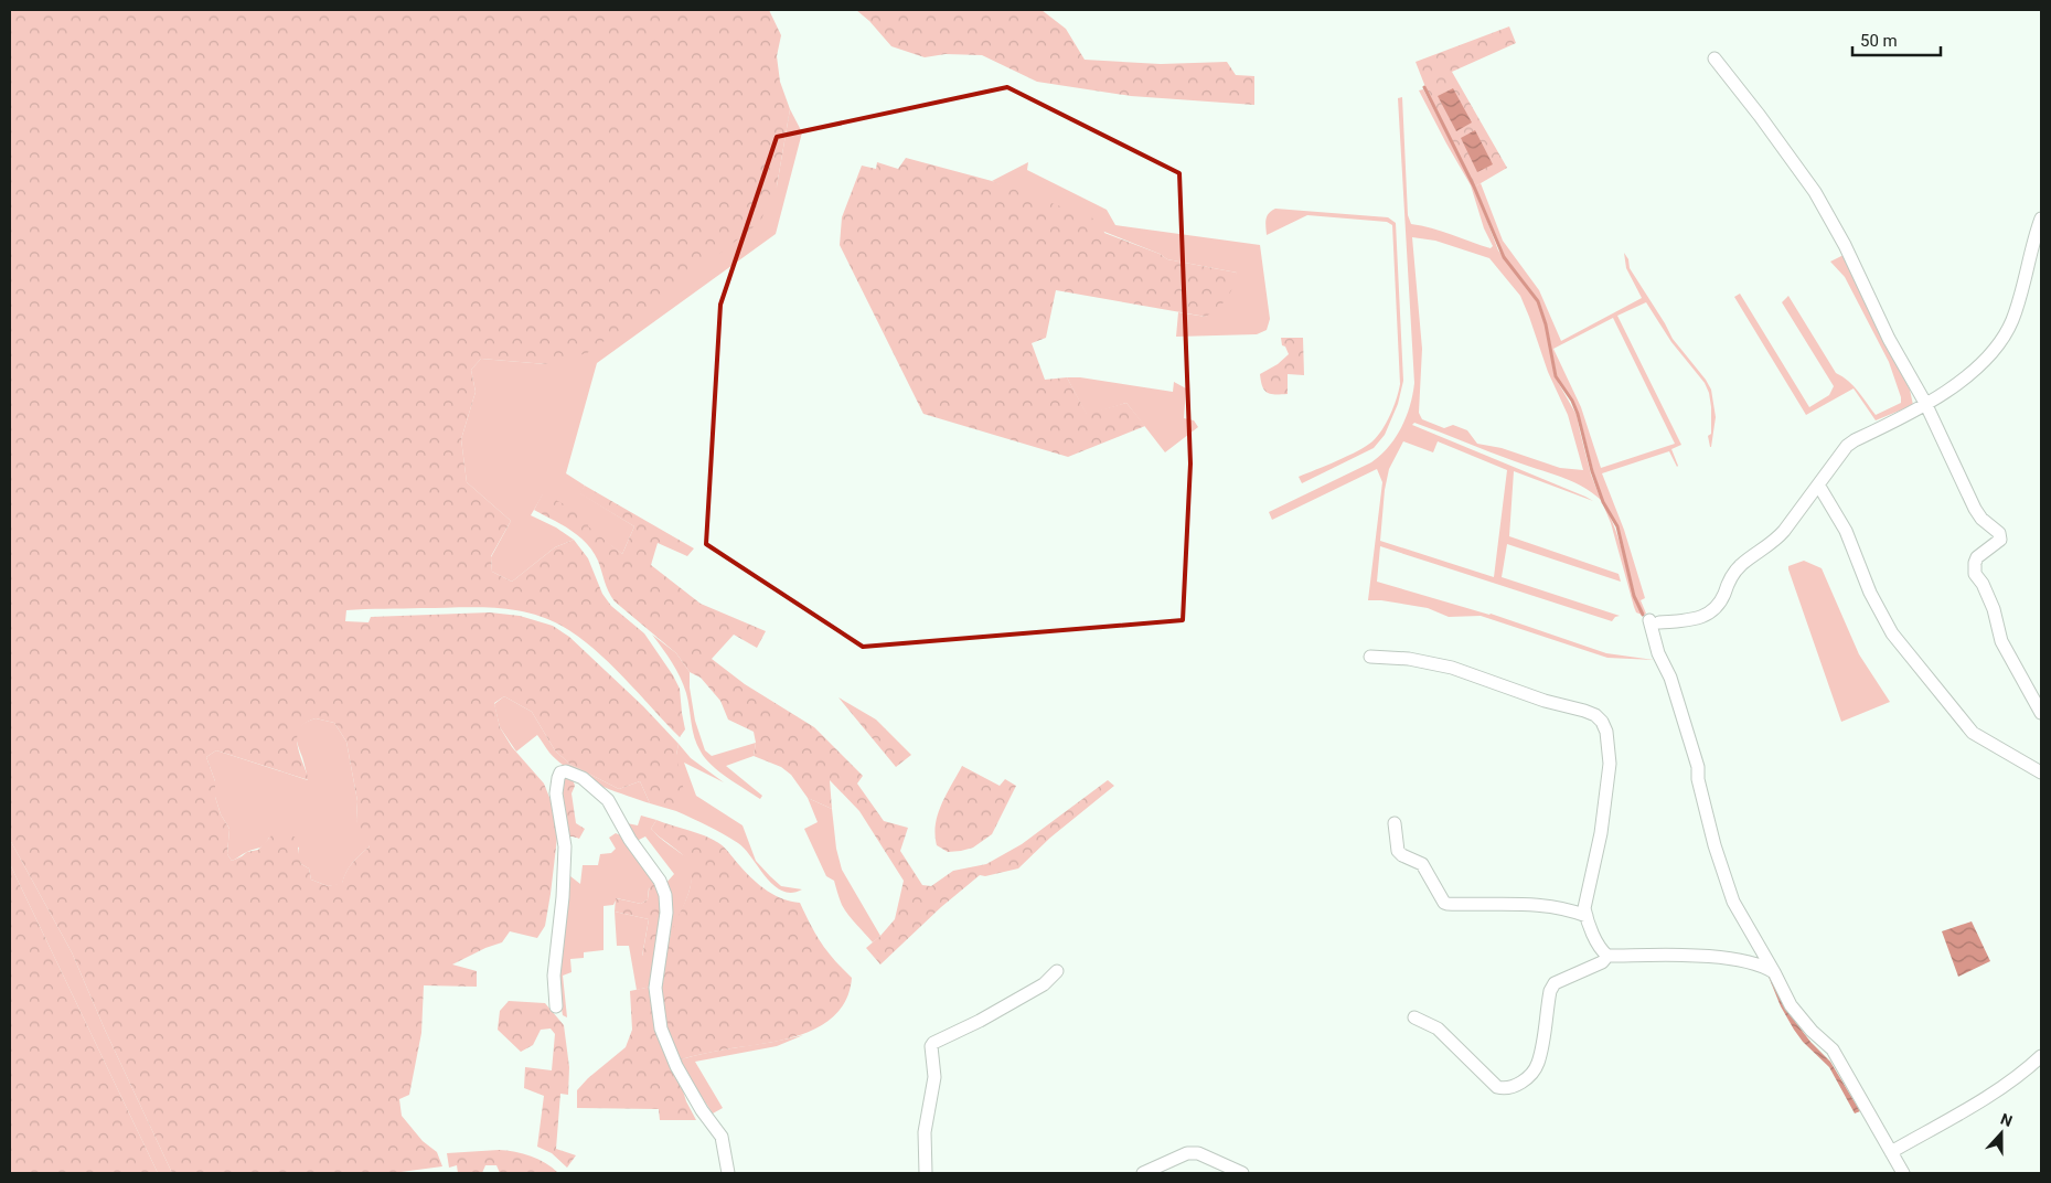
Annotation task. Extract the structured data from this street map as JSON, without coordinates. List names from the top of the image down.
{
  "scale_bar": "50 m",
  "north": "top"
}
